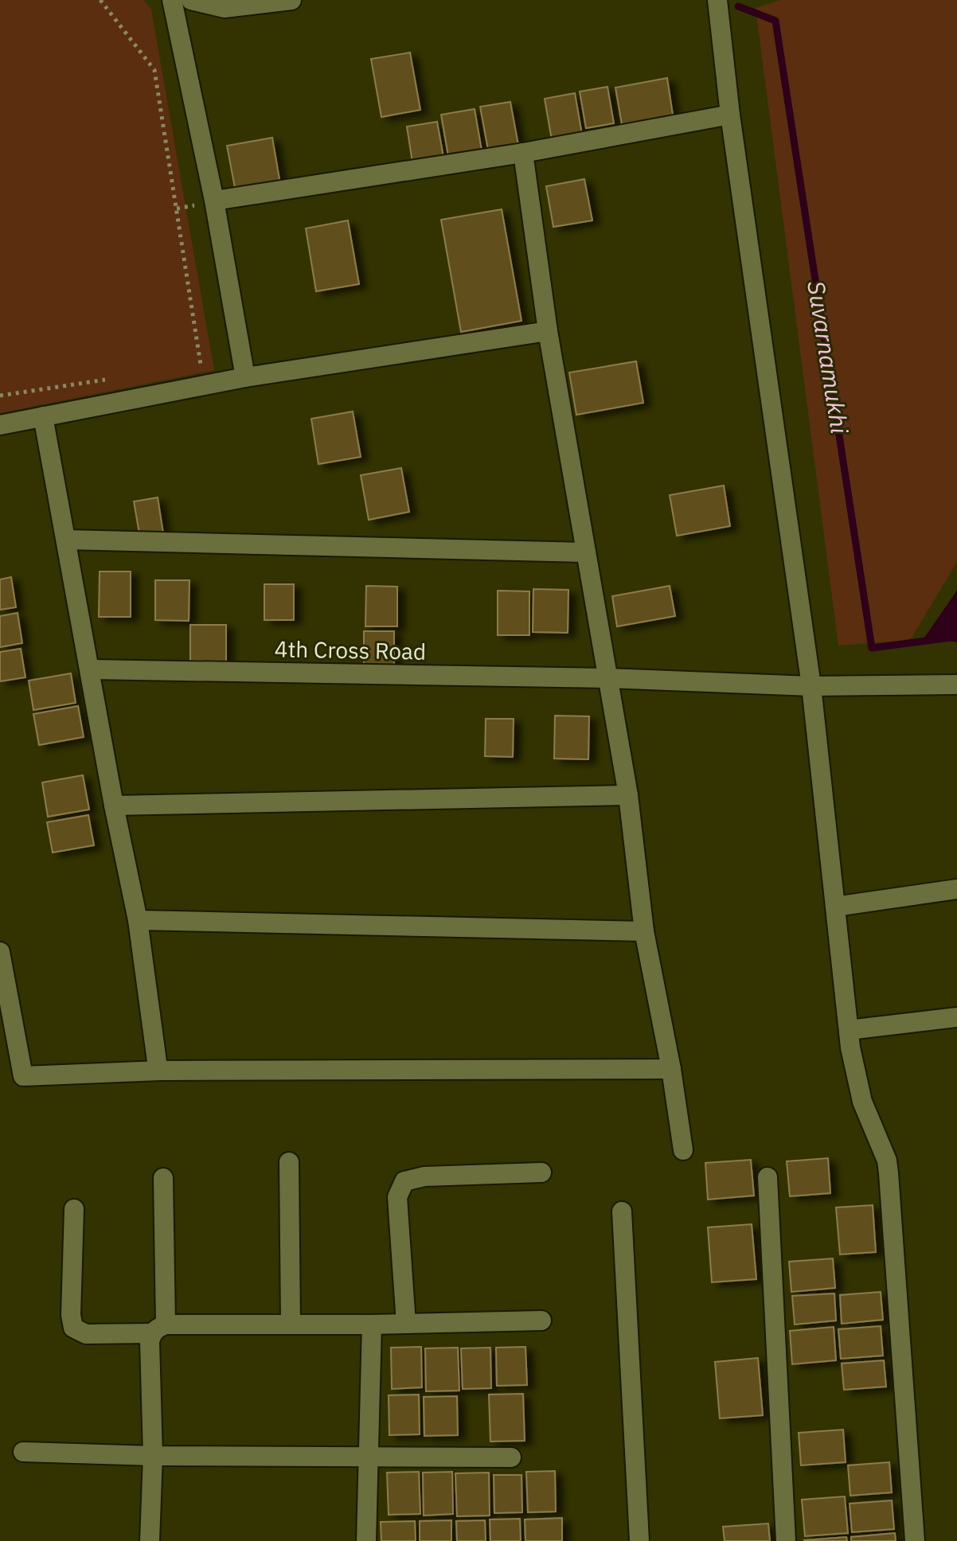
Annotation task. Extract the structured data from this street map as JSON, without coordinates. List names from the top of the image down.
{
  "streets": {
    "street": ["4th Cross Road"]
  },
  "water": ["Suvarnamukhi"]
}
